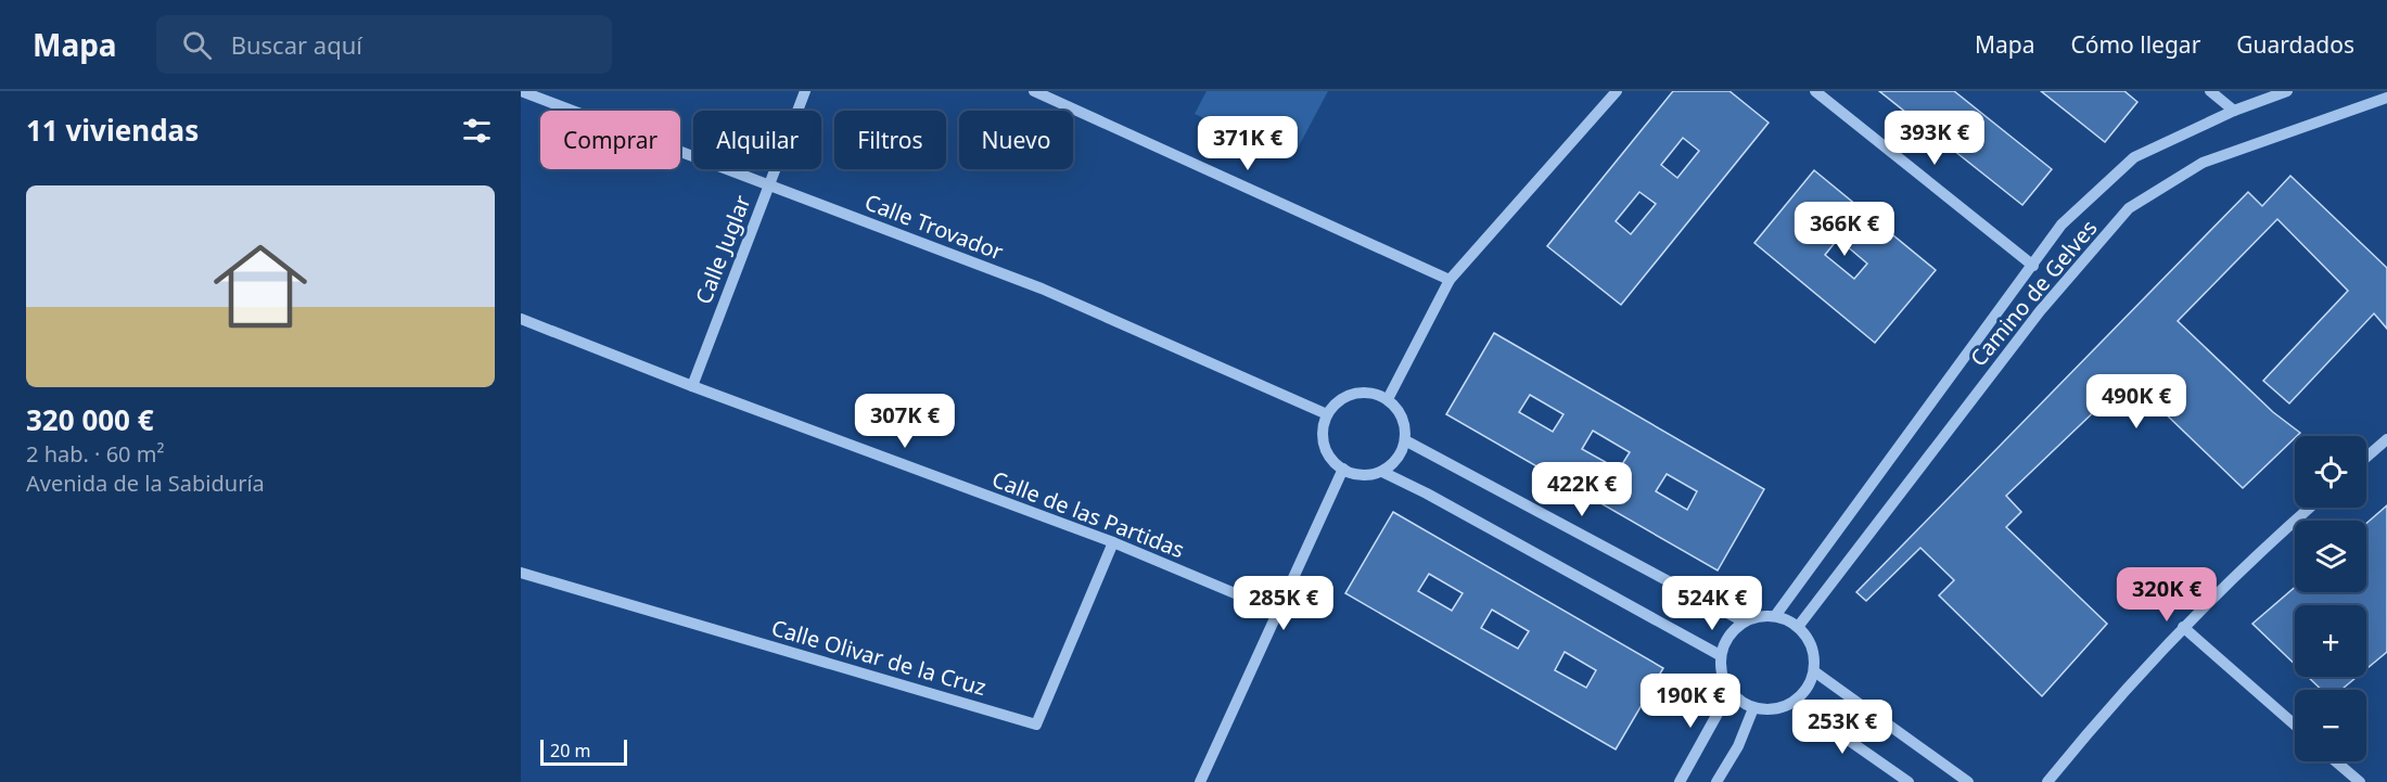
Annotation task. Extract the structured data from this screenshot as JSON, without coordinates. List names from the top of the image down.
{
  "streets": {
    "street": [
      "Calle Trovador",
      "Calle Juglar",
      "Camino de Gelves",
      "Calle de las Partidas",
      "Calle Olivar de la Cruz"
    ]
  },
  "crossings": [
    ["Calle Trovador", "Calle Juglar"],
    ["Calle Juglar", "Calle de las Partidas"],
    ["Calle de las Partidas", "Calle Olivar de la Cruz"]
  ],
  "scale_bar": "20 m",
  "page": {
    "header": "Mapa",
    "search": "Buscar aquí",
    "nav": ["Mapa", "Cómo llegar", "Guardados"],
    "heading": "11 viviendas",
    "price": [
      "393K €",
      "371K €",
      "366K €",
      "490K €",
      "307K €",
      "422K €",
      "320K €",
      "285K €",
      "524K €",
      "190K €",
      "253K €"
    ],
    "chip": [
      "Comprar",
      "Alquilar",
      "Filtros",
      "Nuevo"
    ],
    "list": [
      {
        "name": "320 000 €",
        "note": "2 hab. · 60 m² · Avenida de la Sabiduría"
      }
    ],
    "map_buttons": ["+", "−"],
    "scale": "20 m"
  }
}
